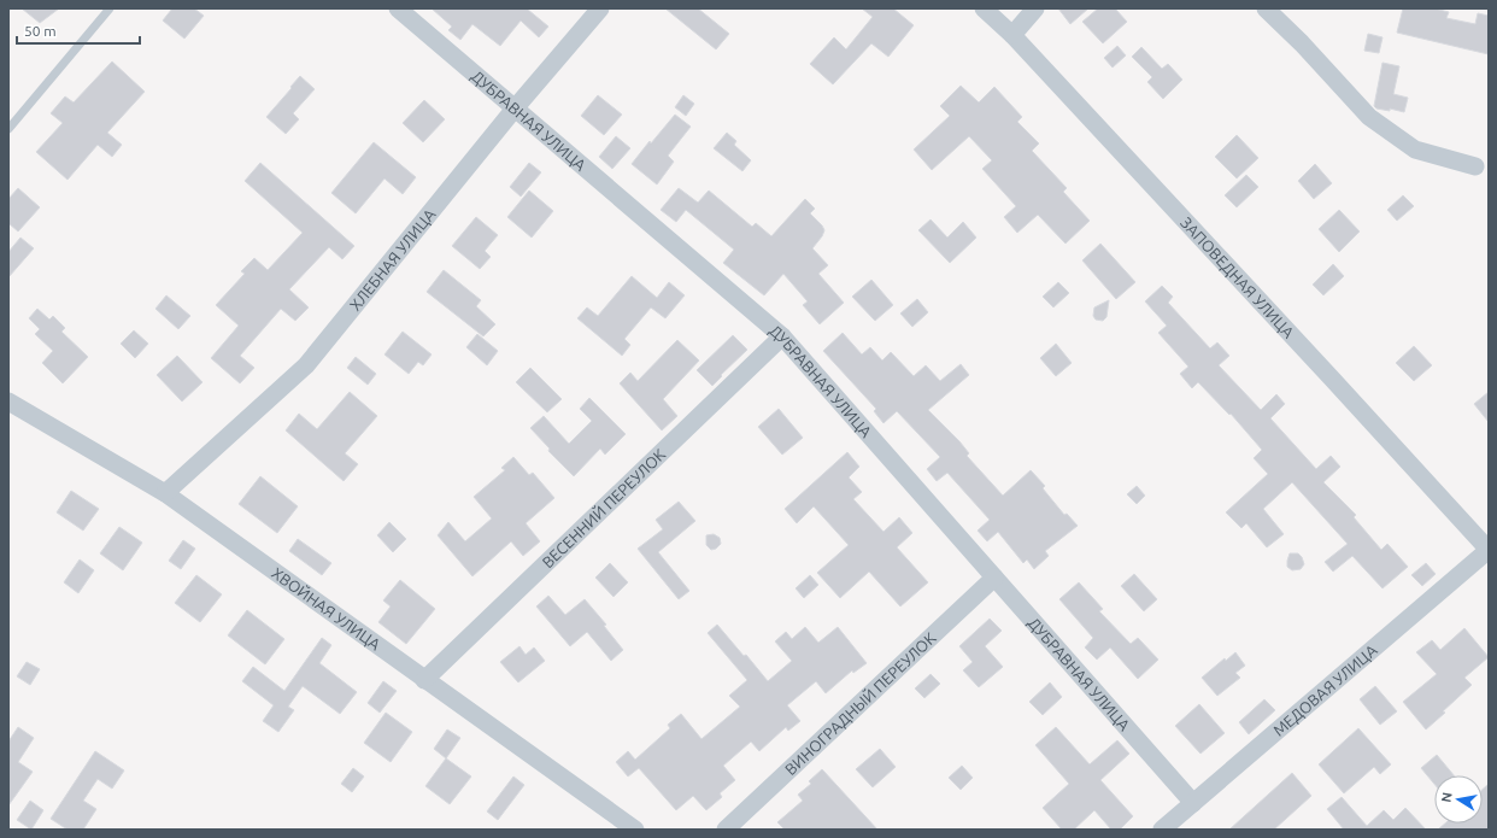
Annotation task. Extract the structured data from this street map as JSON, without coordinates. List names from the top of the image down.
{
  "streets": {
    "street": [
      "ДУБРАВНАЯ УЛИЦА",
      "ХЛЕБНАЯ УЛИЦА",
      "ЗАПОВЕДНАЯ УЛИЦА",
      "ВЕСЕННИЙ ПЕРЕУЛОК",
      "ХВОЙНАЯ УЛИЦА",
      "МЕДОВАЯ УЛИЦА",
      "ВИНОГРАДНЫЙ ПЕРЕУЛОК"
    ]
  },
  "crossings": [
    ["ДУБРАВНАЯ УЛИЦА", "ХЛЕБНАЯ УЛИЦА"],
    ["ДУБРАВНАЯ УЛИЦА", "ВЕСЕННИЙ ПЕРЕУЛОК"],
    ["ДУБРАВНАЯ УЛИЦА", "МЕДОВАЯ УЛИЦА"],
    ["ДУБРАВНАЯ УЛИЦА", "ВИНОГРАДНЫЙ ПЕРЕУЛОК"],
    ["ХЛЕБНАЯ УЛИЦА", "ХВОЙНАЯ УЛИЦА"],
    ["ЗАПОВЕДНАЯ УЛИЦА", "МЕДОВАЯ УЛИЦА"],
    ["ВЕСЕННИЙ ПЕРЕУЛОК", "ХВОЙНАЯ УЛИЦА"]
  ],
  "scale_bar": "50 m",
  "north": "left"
}
